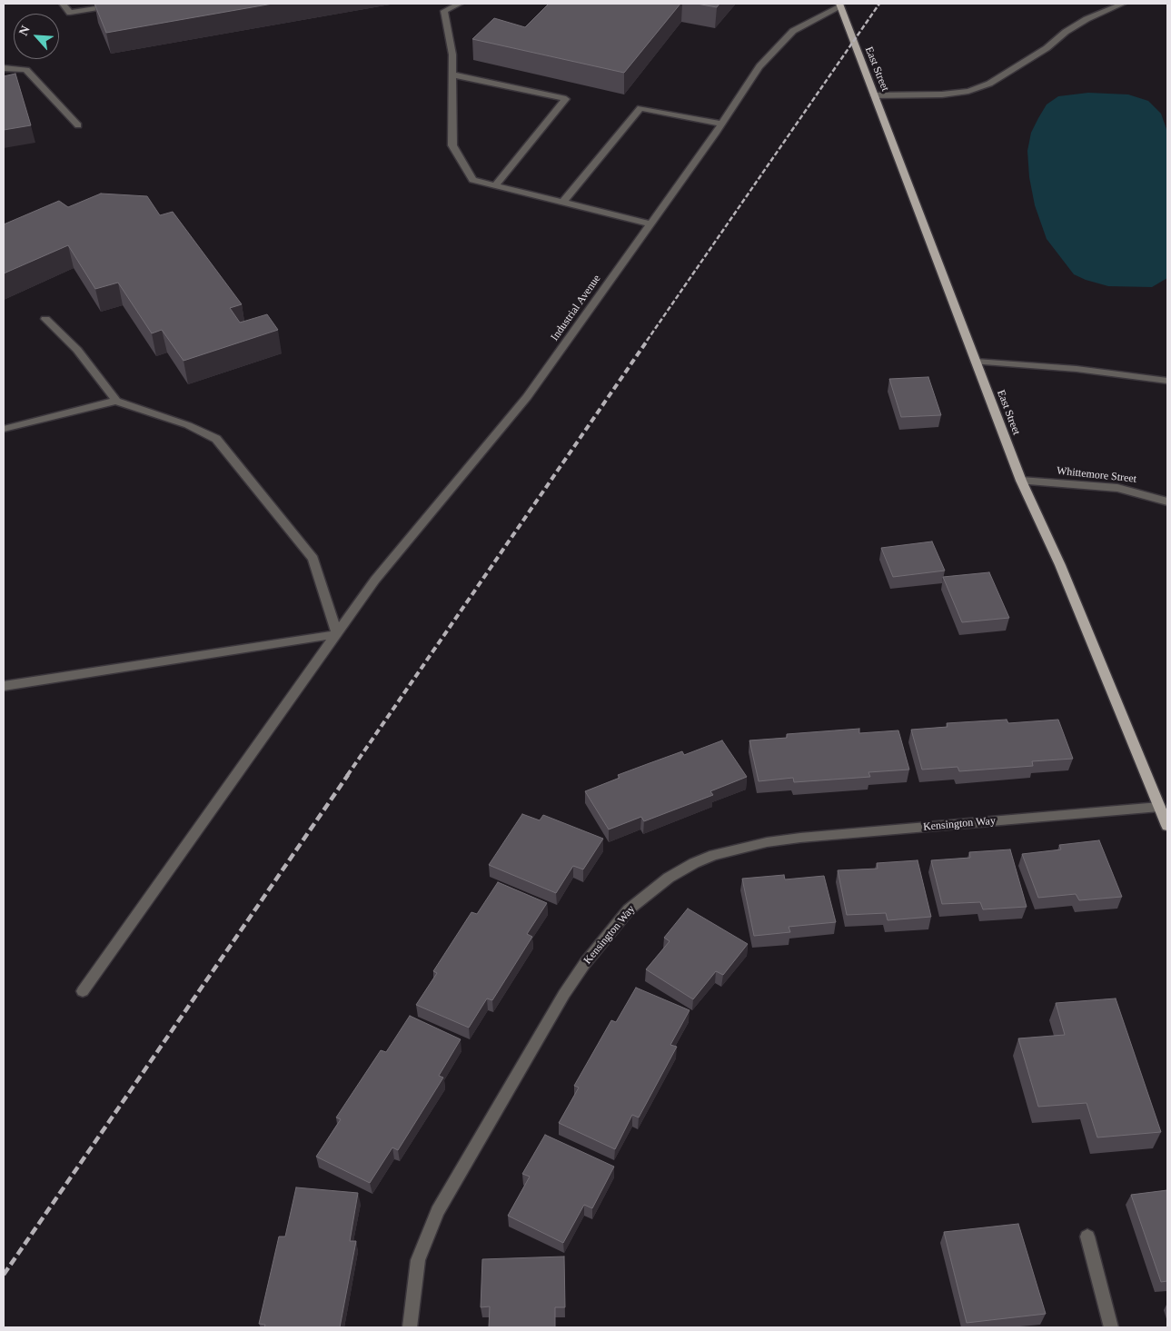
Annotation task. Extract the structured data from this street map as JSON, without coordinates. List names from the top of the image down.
{
  "streets": {
    "main road": ["East Street"],
    "street": ["Industrial Avenue", "Whittemore Street", "Kensington Way"]
  },
  "crossings": [
    ["East Street", "Industrial Avenue"],
    ["East Street", "Whittemore Street"],
    ["East Street", "Kensington Way"]
  ],
  "north": "top left"
}
